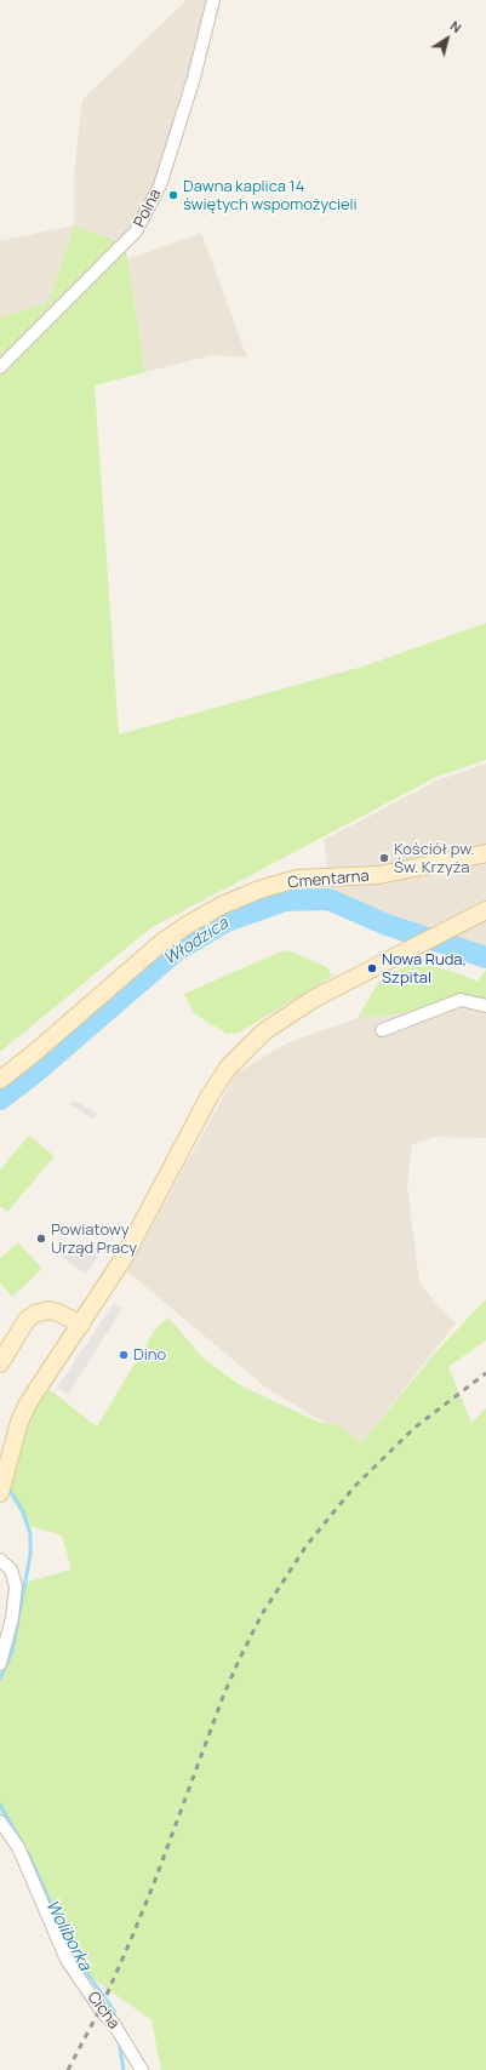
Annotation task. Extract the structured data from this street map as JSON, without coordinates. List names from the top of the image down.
{
  "streets": {
    "street": ["Polna", "Cmentarna", "Cicha"]
  },
  "water": ["Włodzica", "Woliborka"],
  "places": [
    "Dawna kaplica 14 świętych wspomożycieli",
    "Kościół pw. Św. Krzyża",
    "Nowa Ruda, Szpital",
    "Powiatowy Urząd Pracy",
    "Dino"
  ],
  "north": "top right"
}
